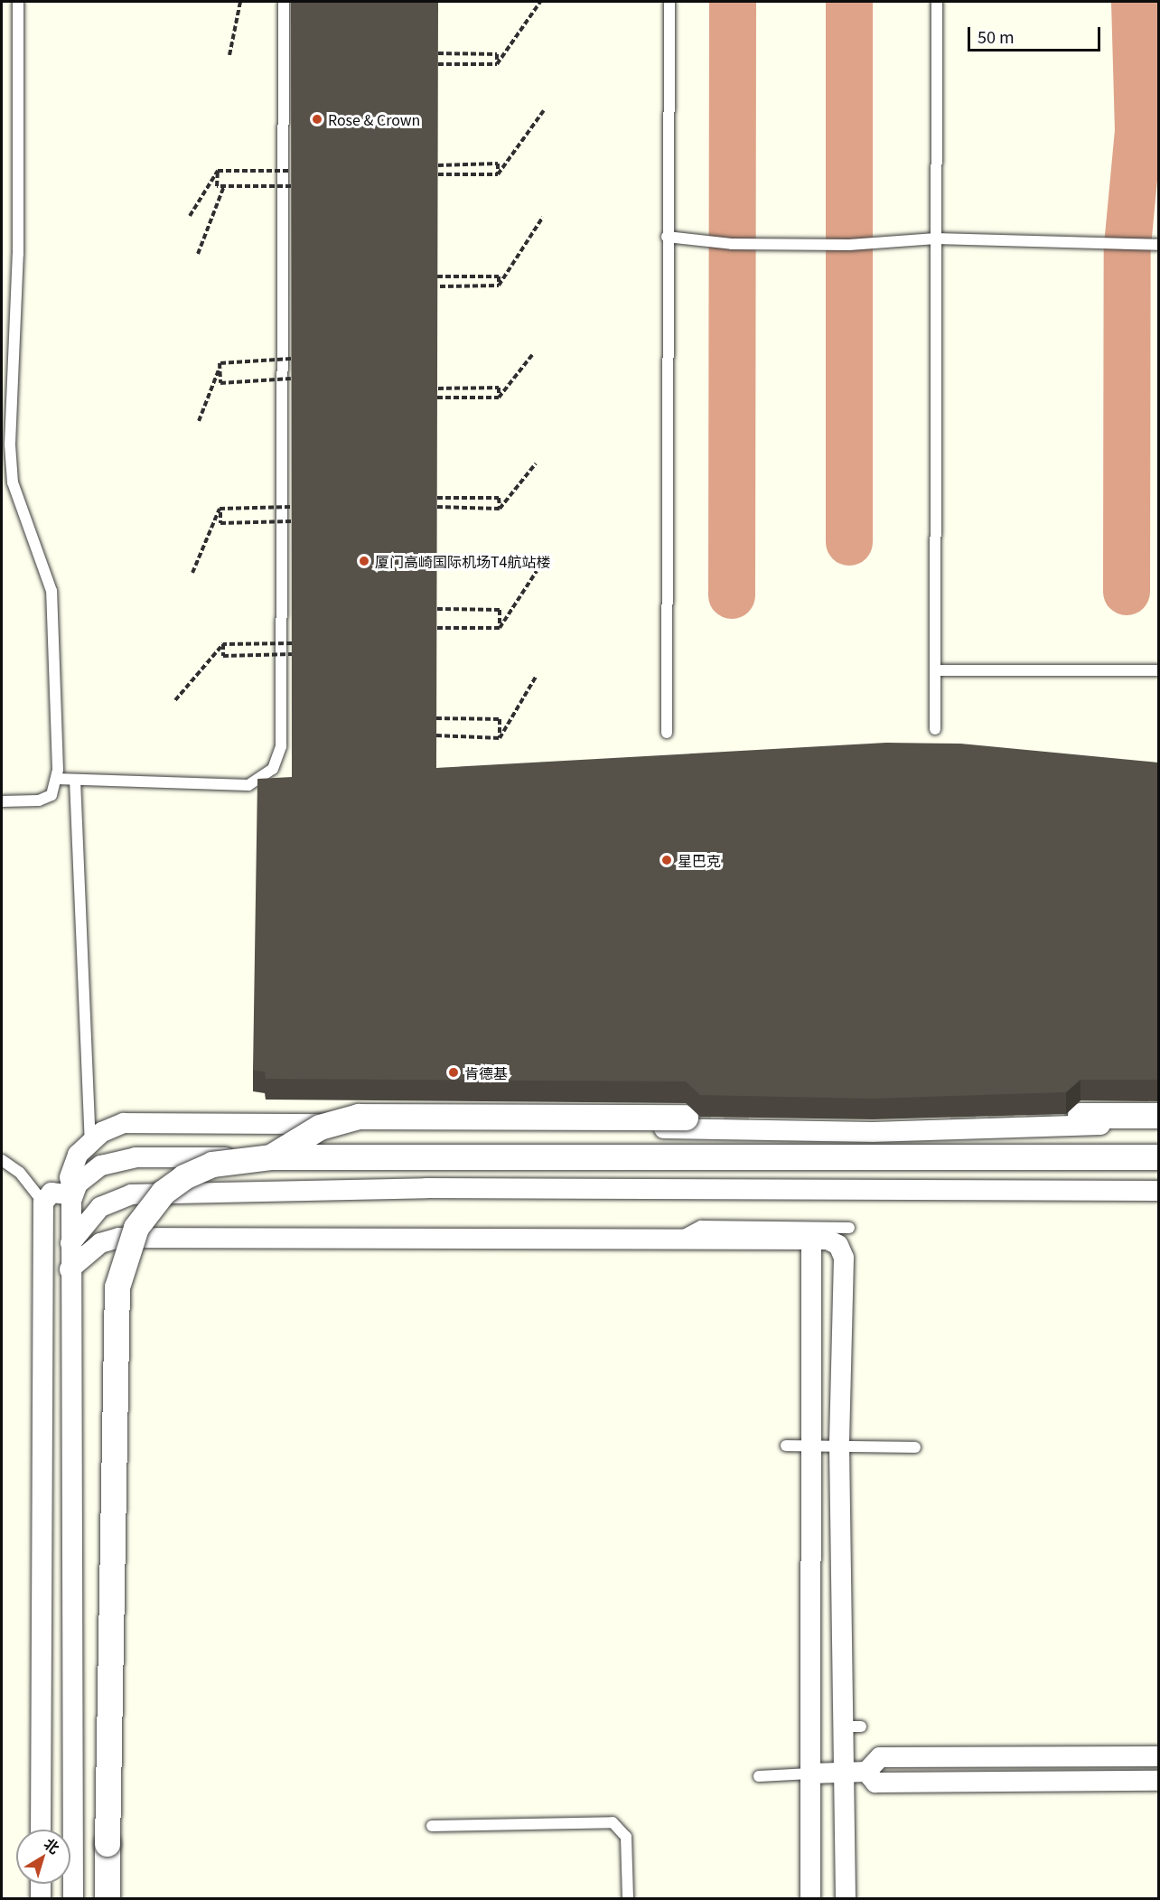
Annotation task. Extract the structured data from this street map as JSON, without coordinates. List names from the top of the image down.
{
  "places": [
    "Rose & Crown",
    "厦门高崎国际机场T4航站楼",
    "星巴克",
    "肯德基"
  ],
  "scale_bar": "50 m",
  "north": "top right"
}
